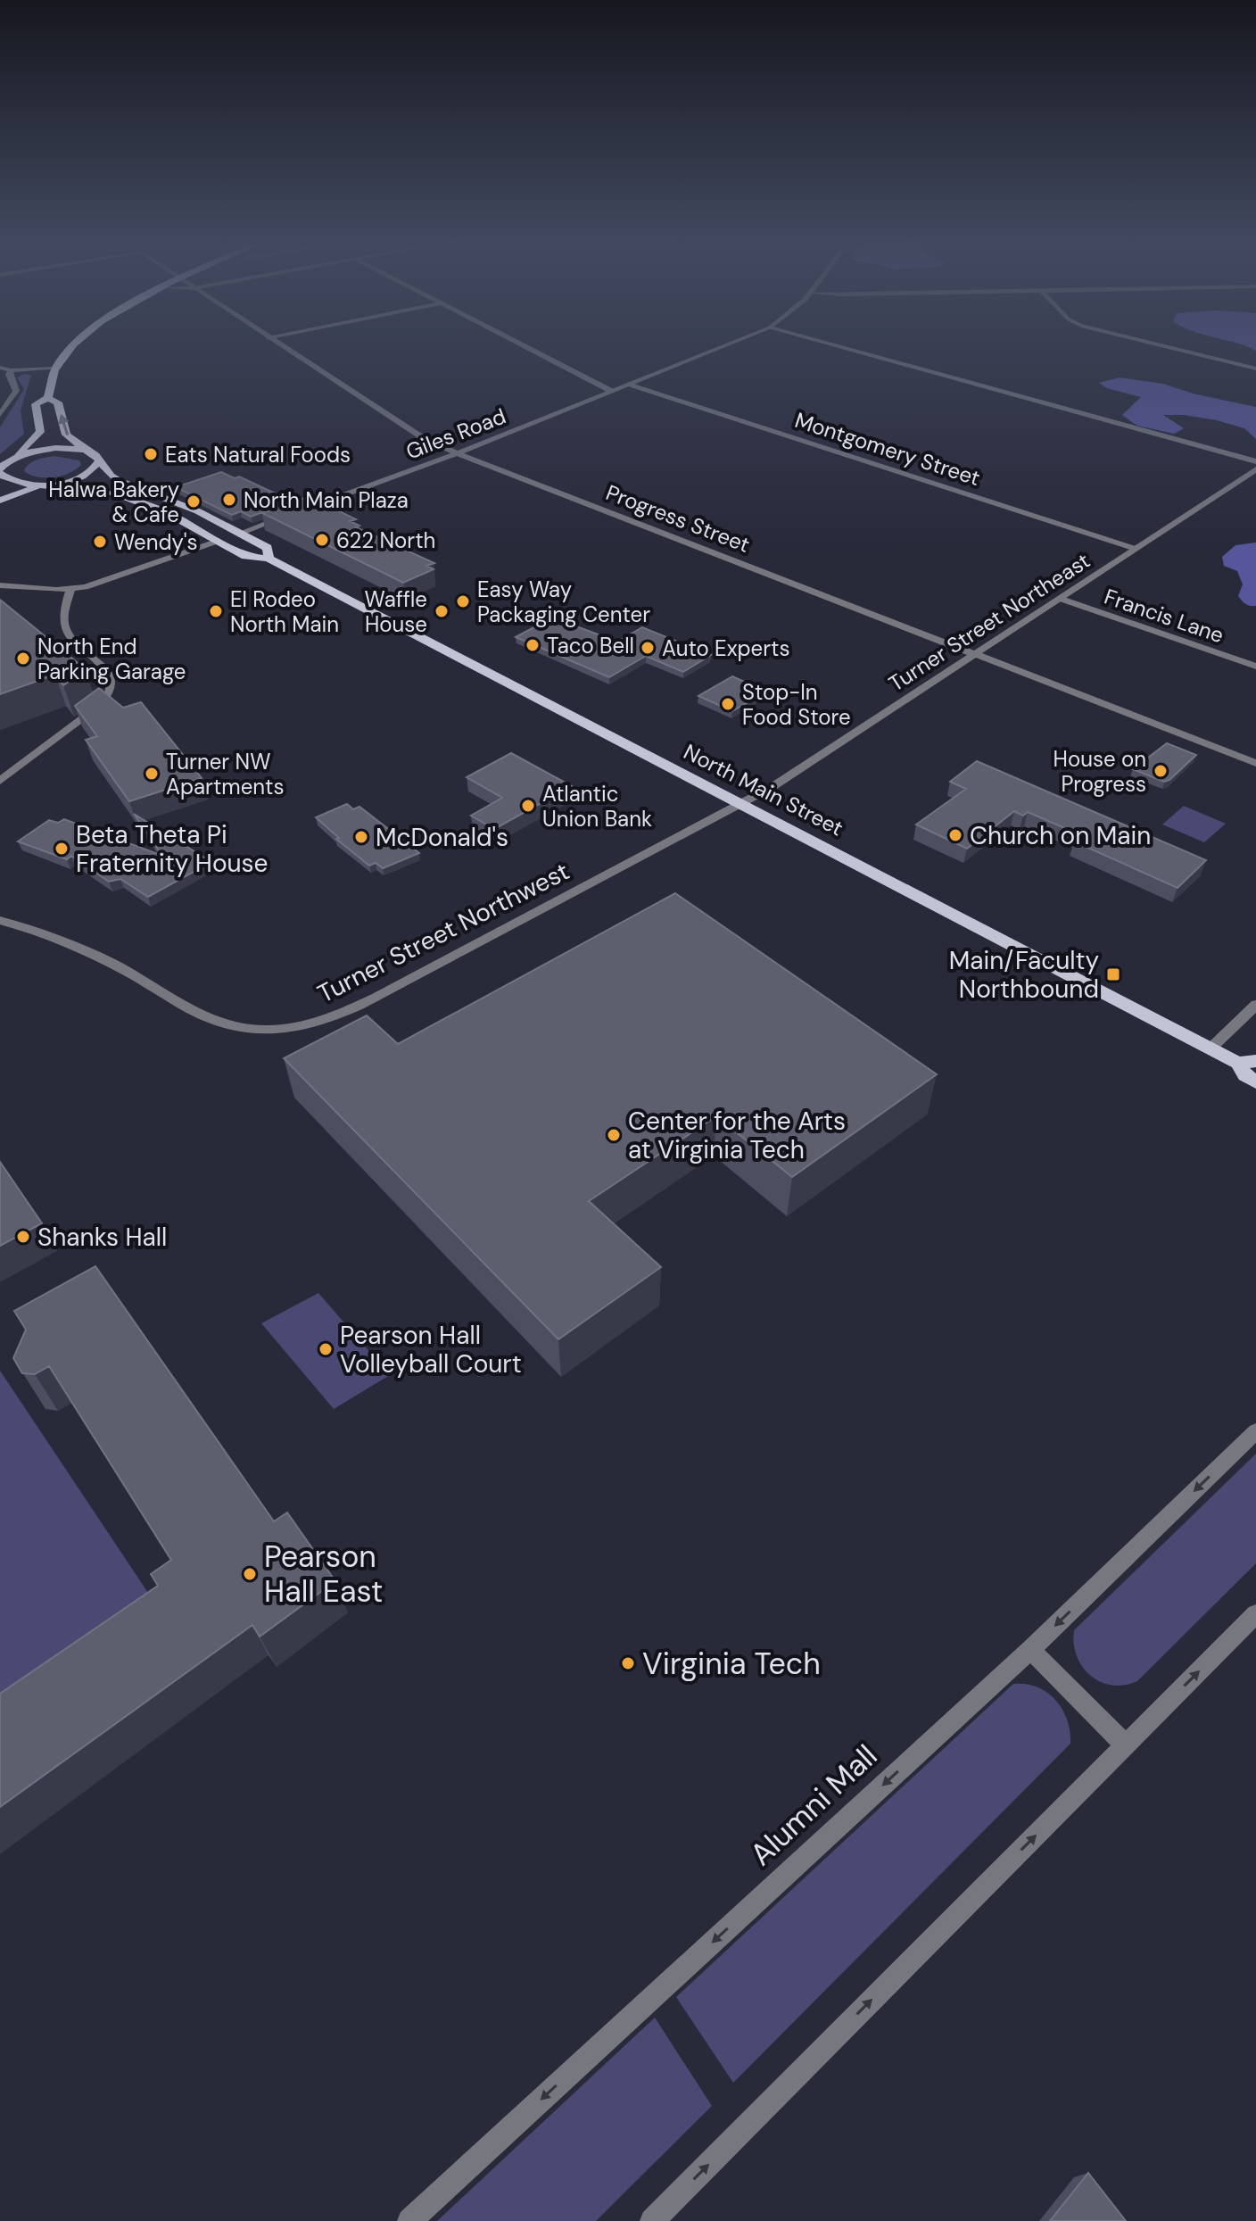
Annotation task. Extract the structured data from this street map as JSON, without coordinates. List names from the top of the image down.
{
  "streets": {
    "main road": ["North Main Street"],
    "street": [
      "Giles Road",
      "Montgomery Street",
      "Progress Street",
      "Francis Lane",
      "Turner Street Northeast",
      "Turner Street Northwest",
      "Alumni Mall"
    ]
  },
  "crossings": [
    ["Giles Road", "Montgomery Street"],
    ["Giles Road", "Progress Street"],
    ["Giles Road", "North Main Street"],
    ["Montgomery Street", "Turner Street Northeast"],
    ["Progress Street", "Turner Street Northeast"],
    ["Francis Lane", "Turner Street Northeast"],
    ["Turner Street Northeast", "North Main Street"],
    ["Turner Street Northeast", "Turner Street Northwest"],
    ["North Main Street", "Turner Street Northwest"]
  ],
  "one_way": ["Alumni Mall"],
  "places": {
    "other": [
      "Eats Natural Foods",
      "North Main Plaza",
      "Halwa Bakery & Cafe",
      "622 North",
      "Wendy's",
      "Easy Way Packaging Center",
      "El Rodeo North Main",
      "Waffle House",
      "Taco Bell",
      "Auto Experts",
      "North End Parking Garage",
      "Stop-In Food Store",
      "House on Progress",
      "Turner NW Apartments",
      "Atlantic Union Bank",
      "Church on Main",
      "McDonald's",
      "Beta Theta Pi Fraternity House",
      "Center for the Arts at Virginia Tech",
      "Shanks Hall",
      "Pearson Hall Volleyball Court",
      "Pearson Hall East",
      "Virginia Tech"
    ],
    "transit": ["Main/Faculty Northbound"]
  }
}
